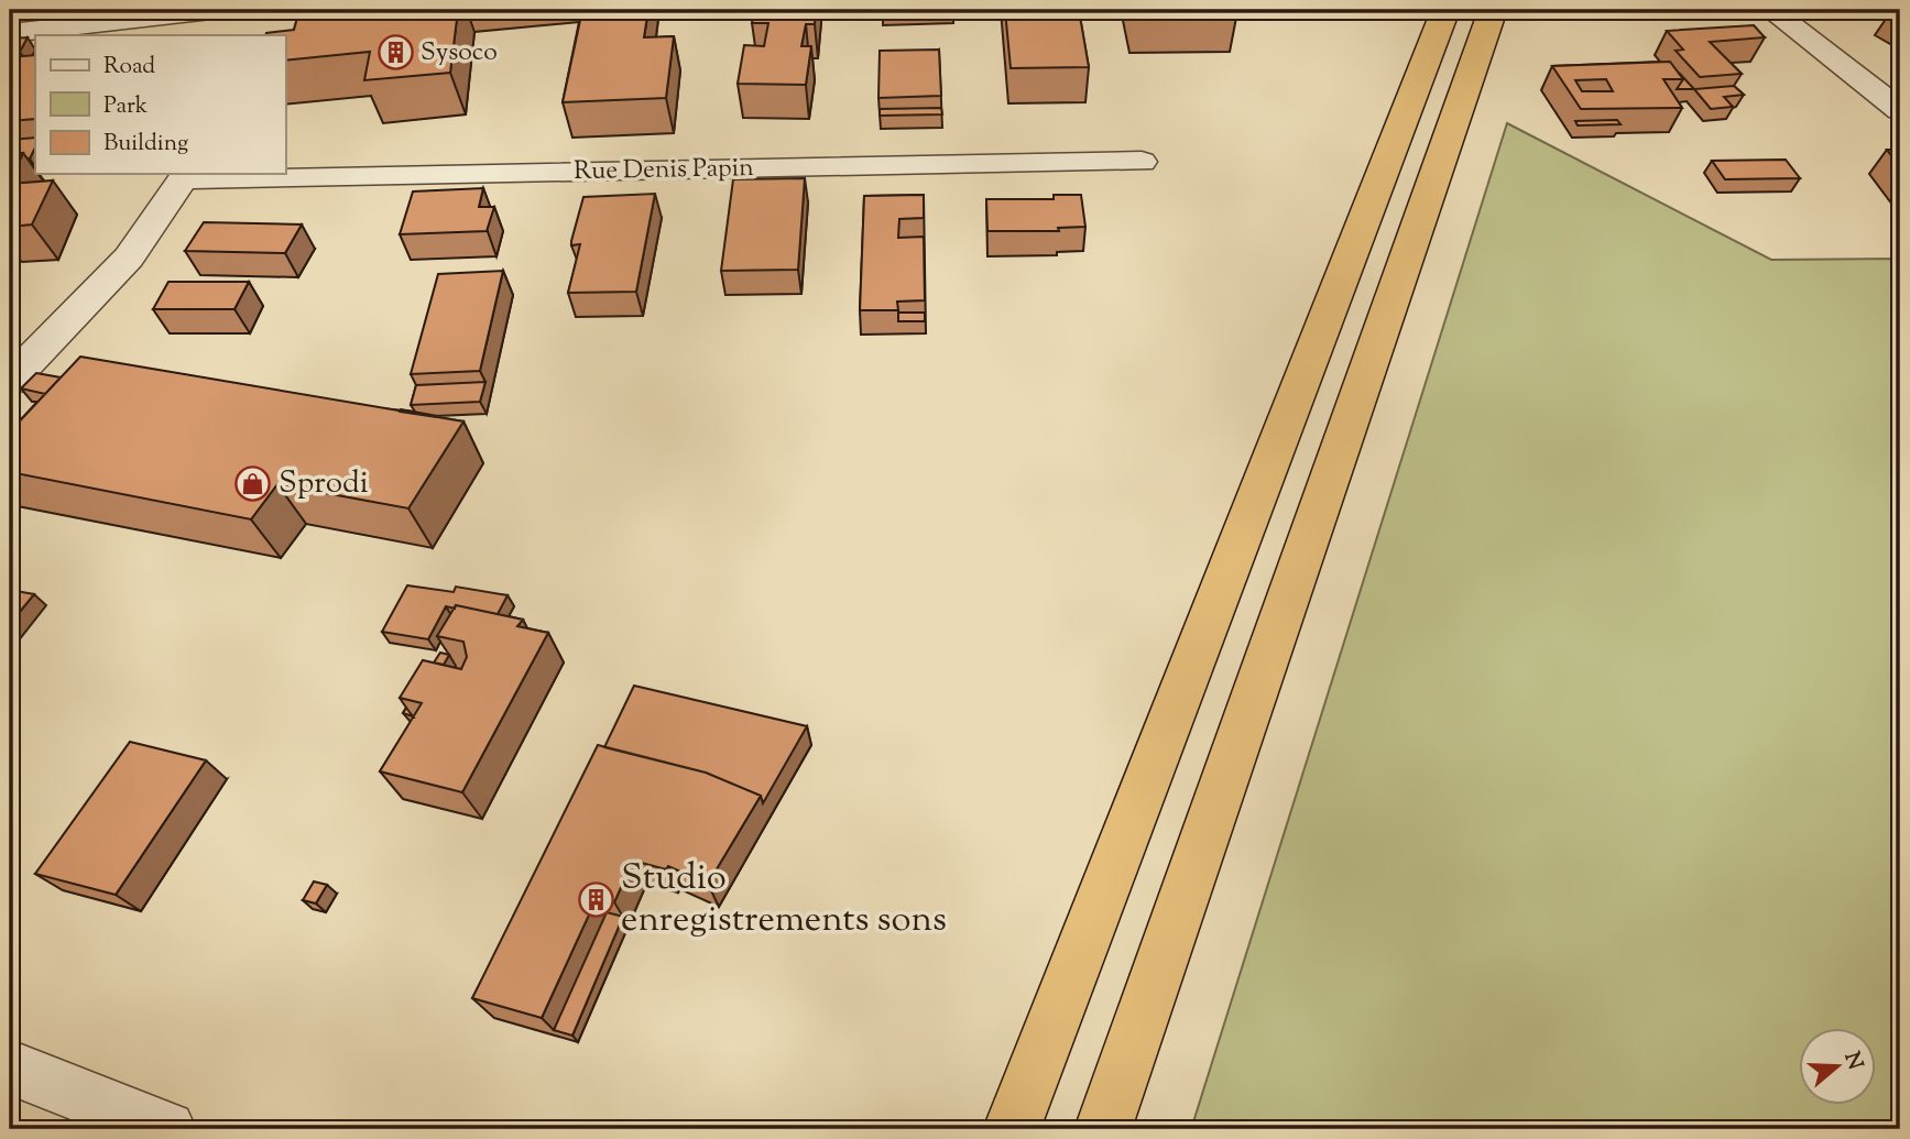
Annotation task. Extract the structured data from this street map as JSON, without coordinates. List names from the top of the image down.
{
  "streets": {
    "street": ["Rue Denis Papin"]
  },
  "places": {
    "building": ["Sysoco", "Studio enregistrements sons"],
    "shop": ["Sprodi"]
  },
  "legend": ["Road", "Park", "Building"],
  "north": "right"
}
